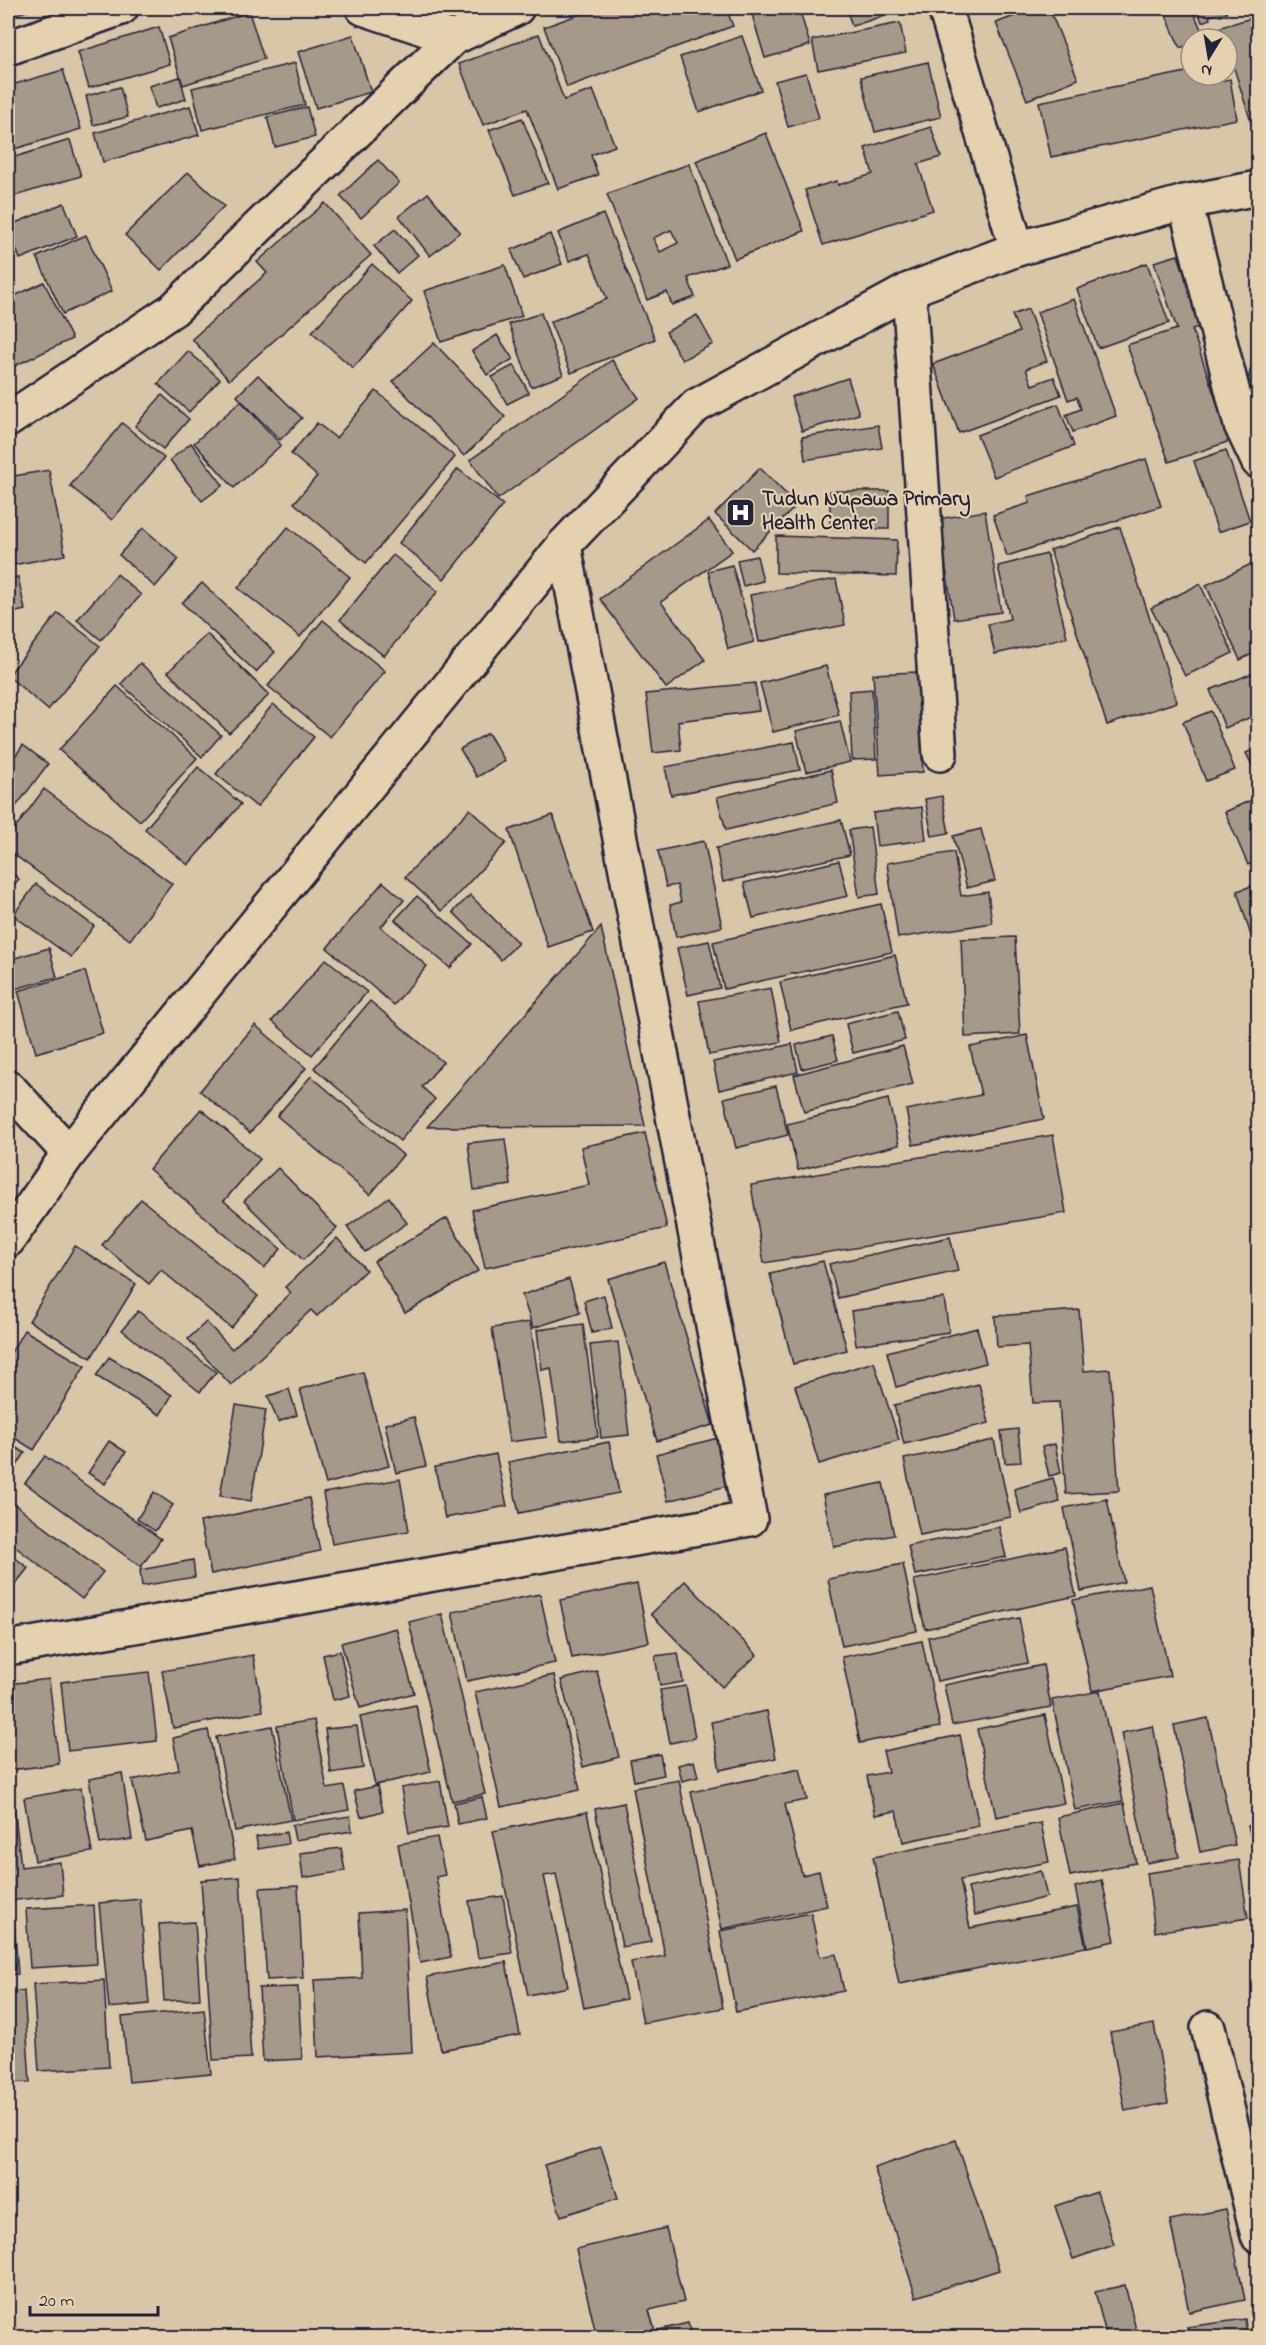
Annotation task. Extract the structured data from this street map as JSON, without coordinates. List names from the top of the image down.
{
  "places": {
    "hospital": ["Tudun Nupawa Primary Health Center"]
  },
  "scale_bar": "20 m",
  "north": "bottom"
}
